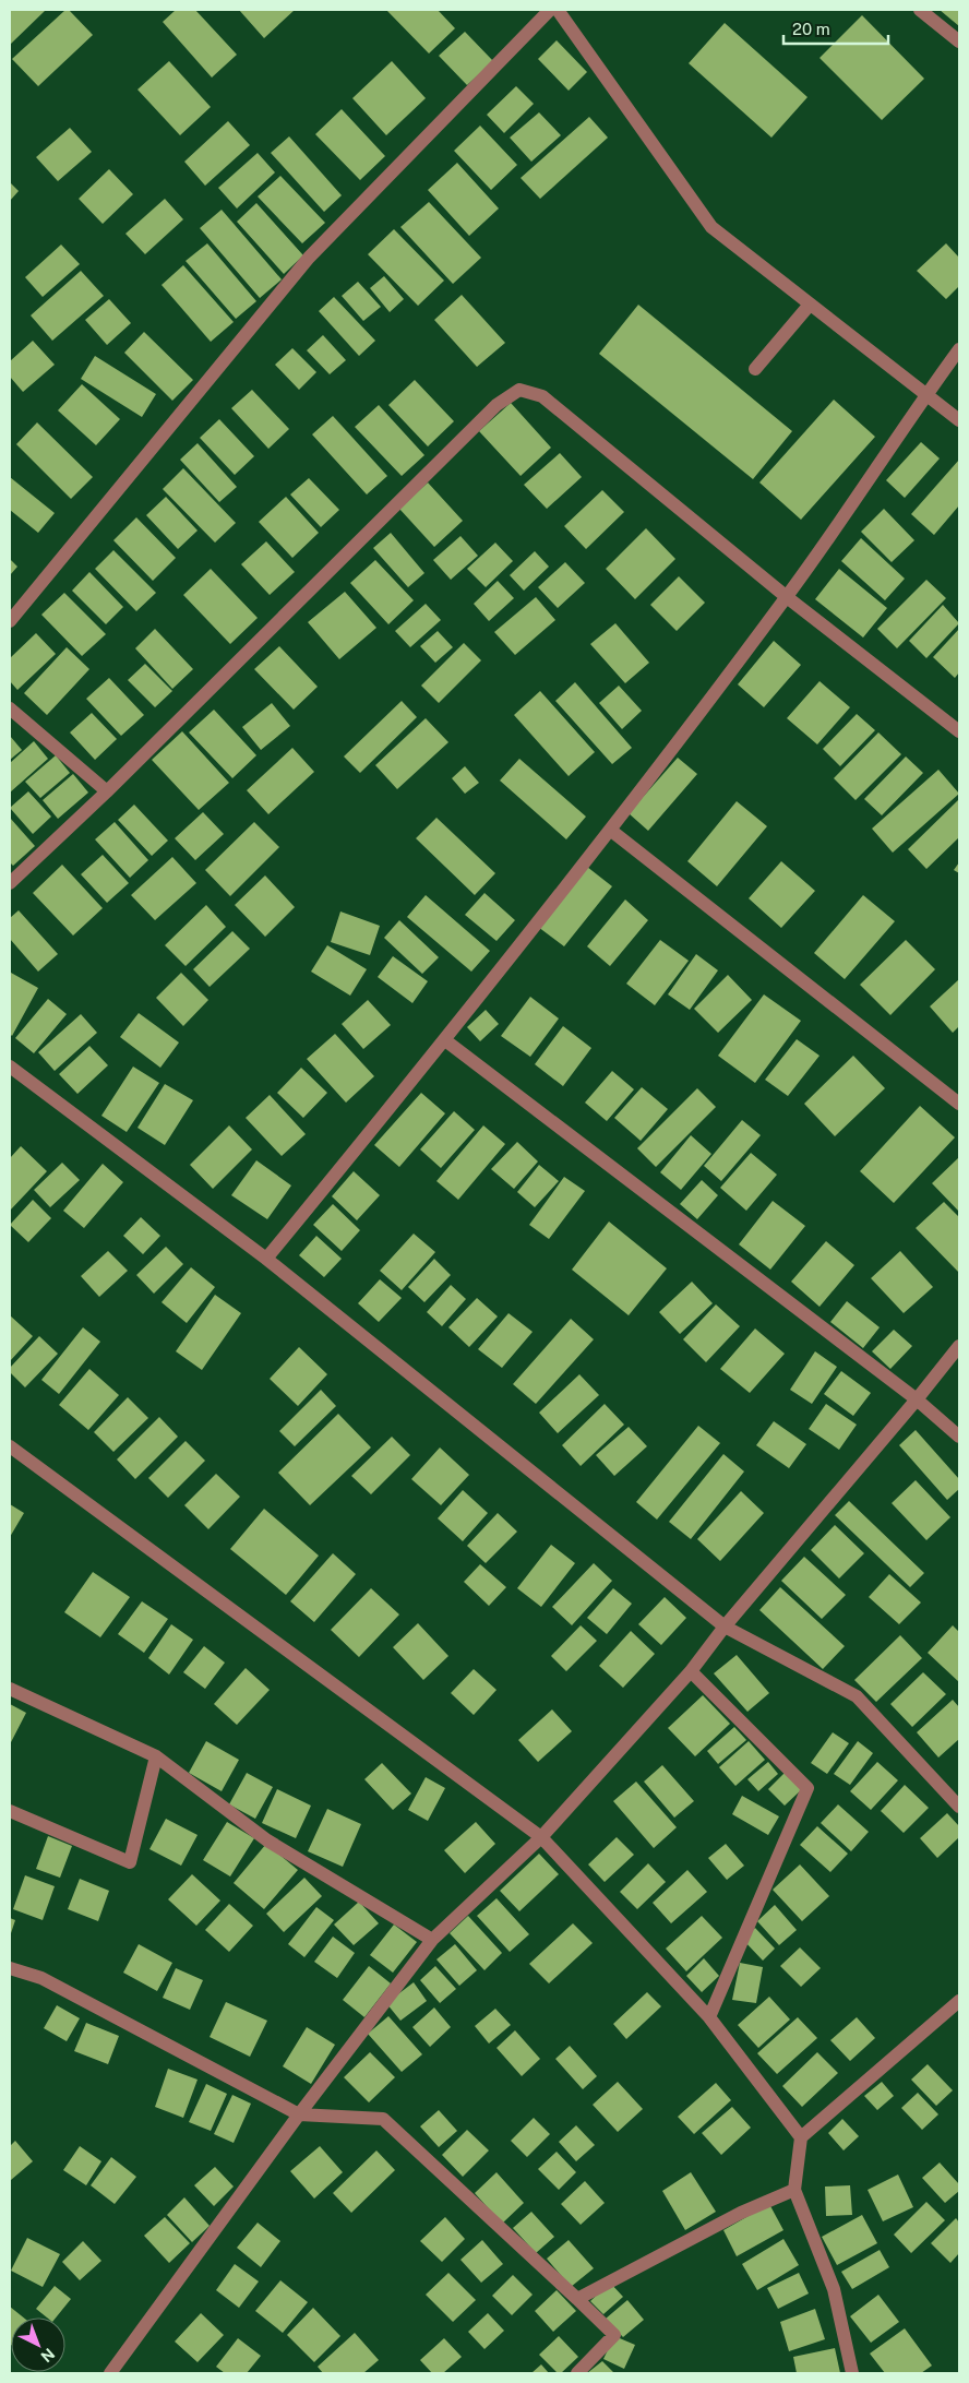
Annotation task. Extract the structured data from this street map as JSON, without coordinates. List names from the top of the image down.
{
  "scale_bar": "20 m",
  "north": "bottom right"
}
